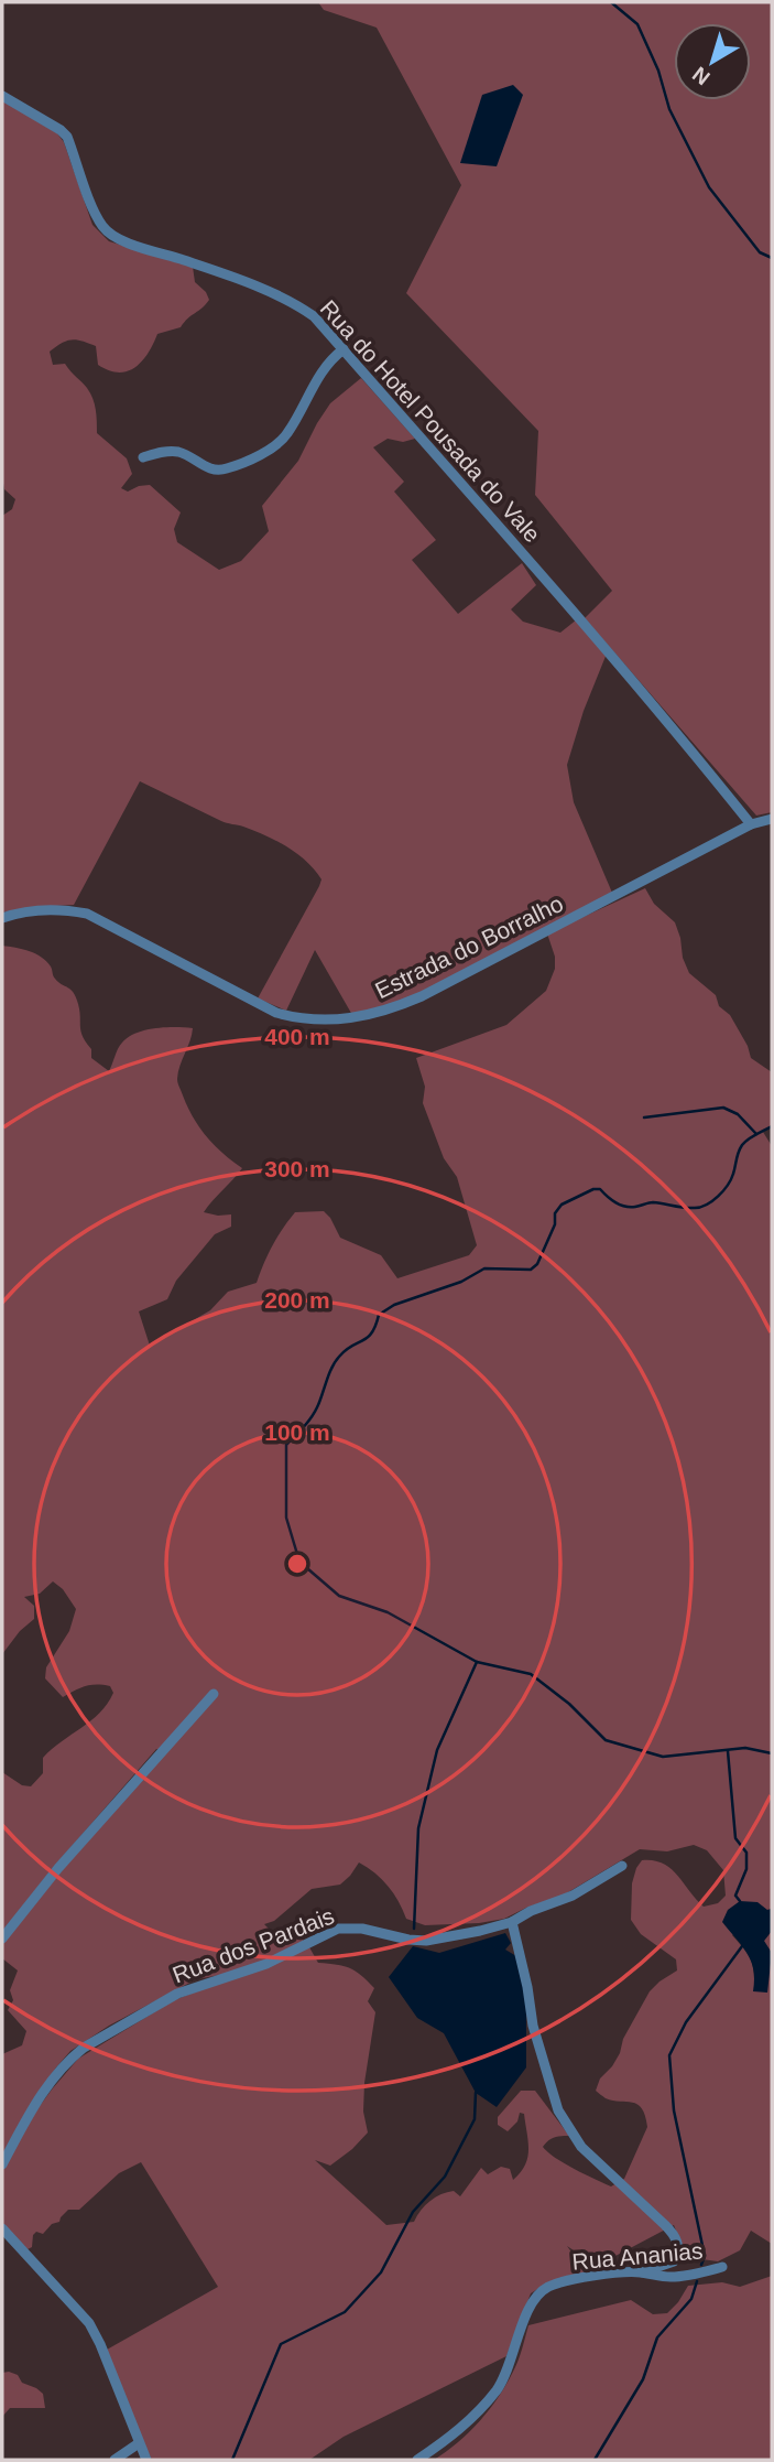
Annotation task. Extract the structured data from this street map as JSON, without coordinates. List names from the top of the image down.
{
  "streets": {
    "street": [
      "Rua do Hotel Pousada do Vale",
      "Estrada do Borralho",
      "Rua dos Pardais",
      "Rua Ananias"
    ]
  },
  "crossings": [
    ["Rua do Hotel Pousada do Vale", "Estrada do Borralho"]
  ],
  "north": "bottom left",
  "rings": [
    "400 m",
    "300 m",
    "200 m",
    "100 m"
  ]
}
